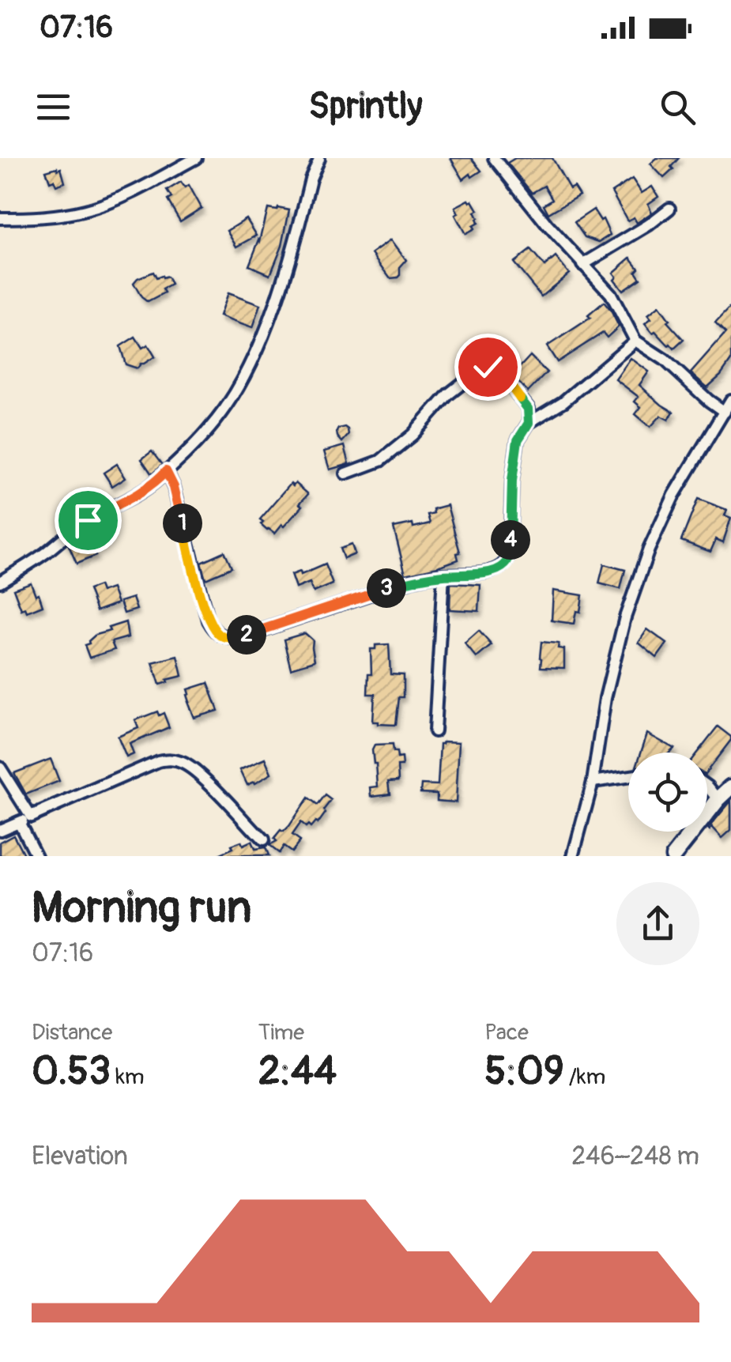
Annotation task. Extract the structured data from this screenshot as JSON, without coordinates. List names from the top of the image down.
{
  "page": {
    "status": "07:16",
    "header": "Sprintly",
    "pins": [
      "1",
      "4",
      "3",
      "2"
    ],
    "heading": ["Morning run", "07:16"],
    "stats": [
      ["Distance", "0.53 km"],
      ["Time", "2:44"],
      ["Pace", "5:09 /km"]
    ],
    "chart": ["Elevation", "246–248 m"]
  }
}
